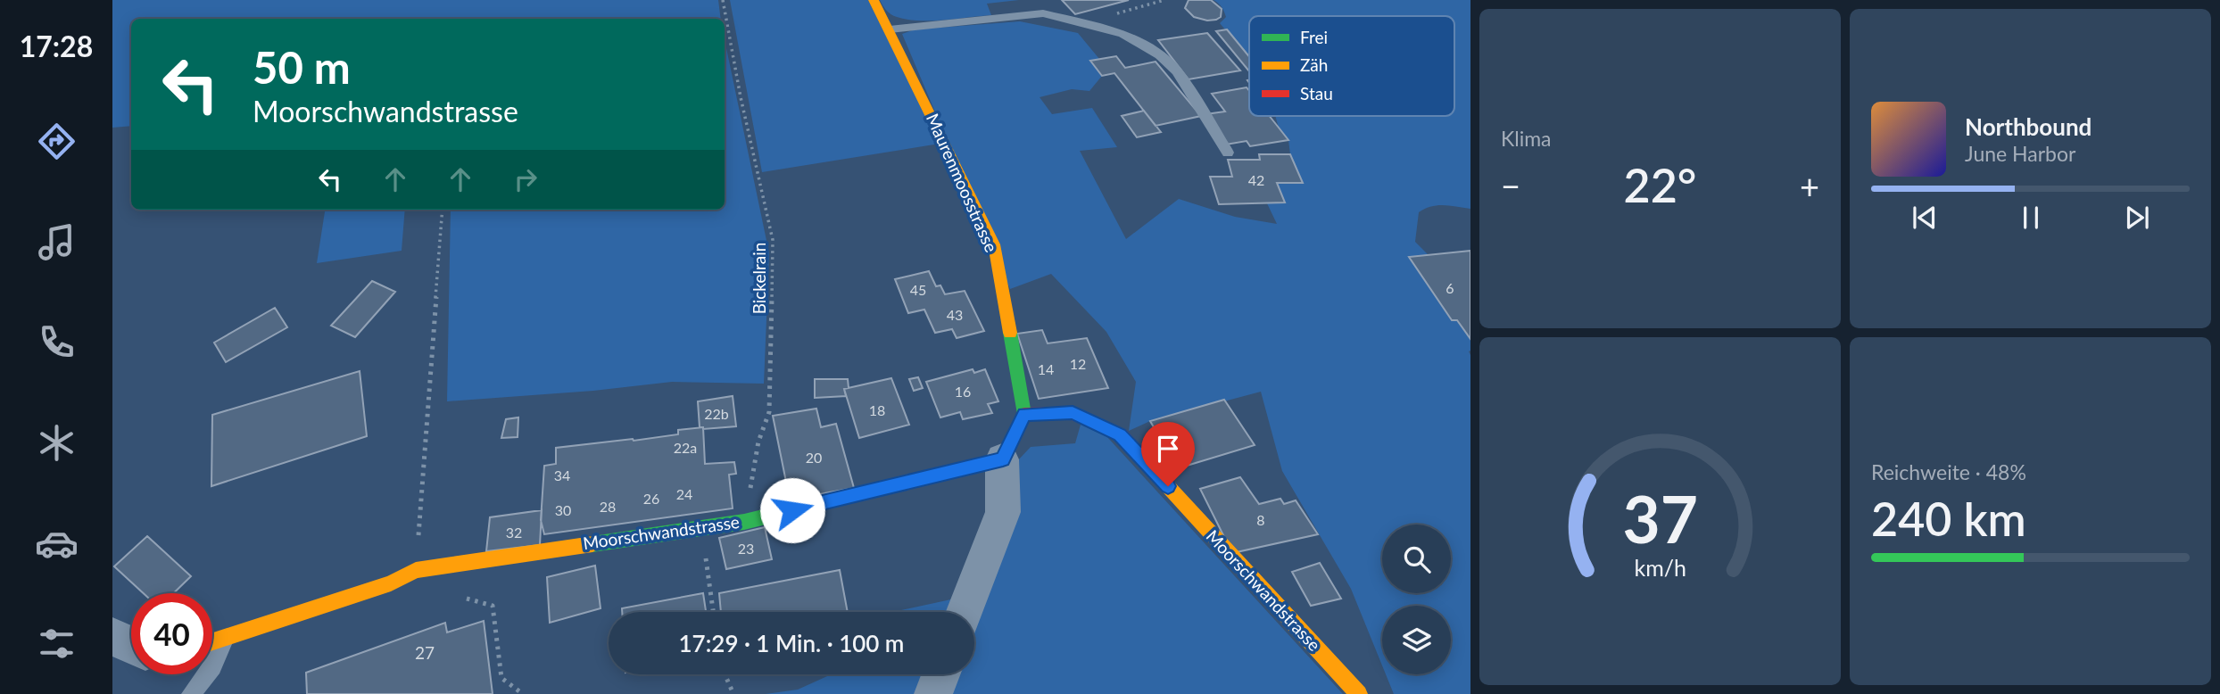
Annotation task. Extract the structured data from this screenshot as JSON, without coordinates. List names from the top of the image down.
{
  "streets": {
    "street": ["Maurenmoosstrasse", "Moorschwandstrasse"],
    "path": ["Bickelrain"]
  },
  "crossings": [
    ["Maurenmoosstrasse", "Moorschwandstrasse"],
    ["Bickelrain", "Moorschwandstrasse"]
  ],
  "house_numbers": [
    "42",
    "6",
    "45",
    "43",
    "12",
    "14",
    "16",
    "18",
    "22b",
    "22a",
    "20",
    "34",
    "24",
    "26",
    "28",
    "30",
    "8",
    "32",
    "23",
    "27"
  ],
  "legend": ["Frei", "Zäh", "Stau"],
  "page": {
    "tabs": "17:28",
    "tile": [
      "Klima",
      ["Reichweite · 48%", "240 km"]
    ],
    "turn": ["50 m", "Moorschwandstrasse"],
    "song": ["Northbound", "June Harbor"],
    "heat": ["−", "22°", "+"],
    "limit": "40",
    "trip": "17:29 · 1 Min. · 100 m",
    "gauge": ["37", "km/h"]
  }
}
